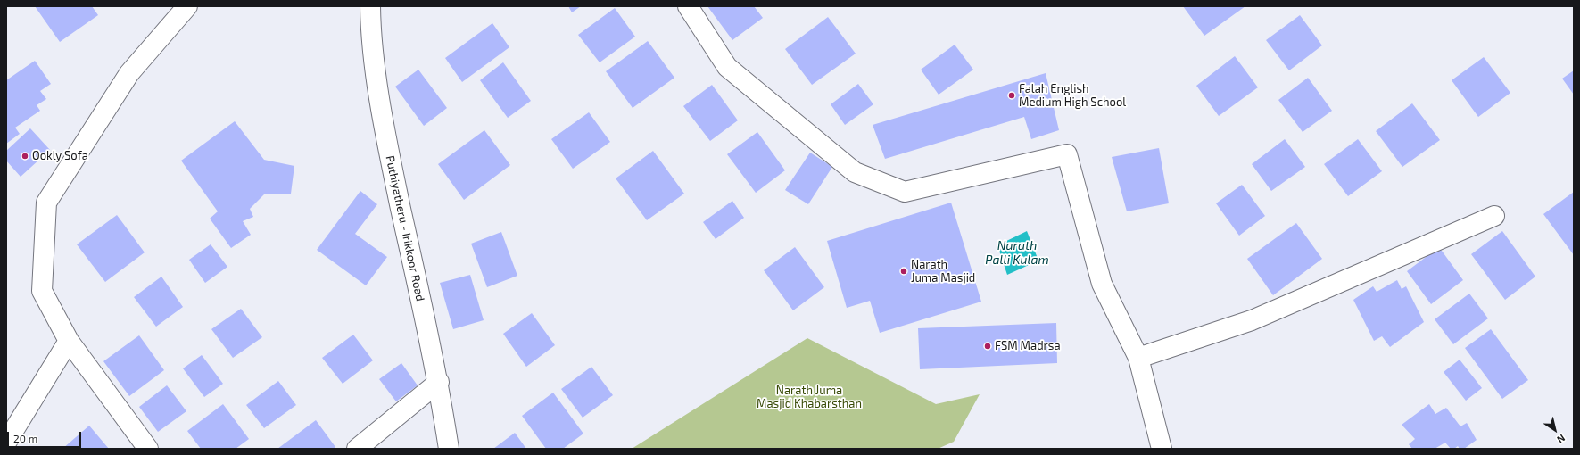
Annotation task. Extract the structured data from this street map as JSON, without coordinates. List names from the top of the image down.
{
  "streets": {
    "street": ["Puthiyatheru - Irikkoor Road"]
  },
  "water": ["Narath Palli Kulam"],
  "parks": ["Narath Juma Masjid Khabarsthan"],
  "places": [
    "Falah English Medium High School",
    "Ookly Sofa",
    "Narath Juma Masjid",
    "FSM Madrsa"
  ],
  "scale_bar": "20 m",
  "north": "bottom right"
}
